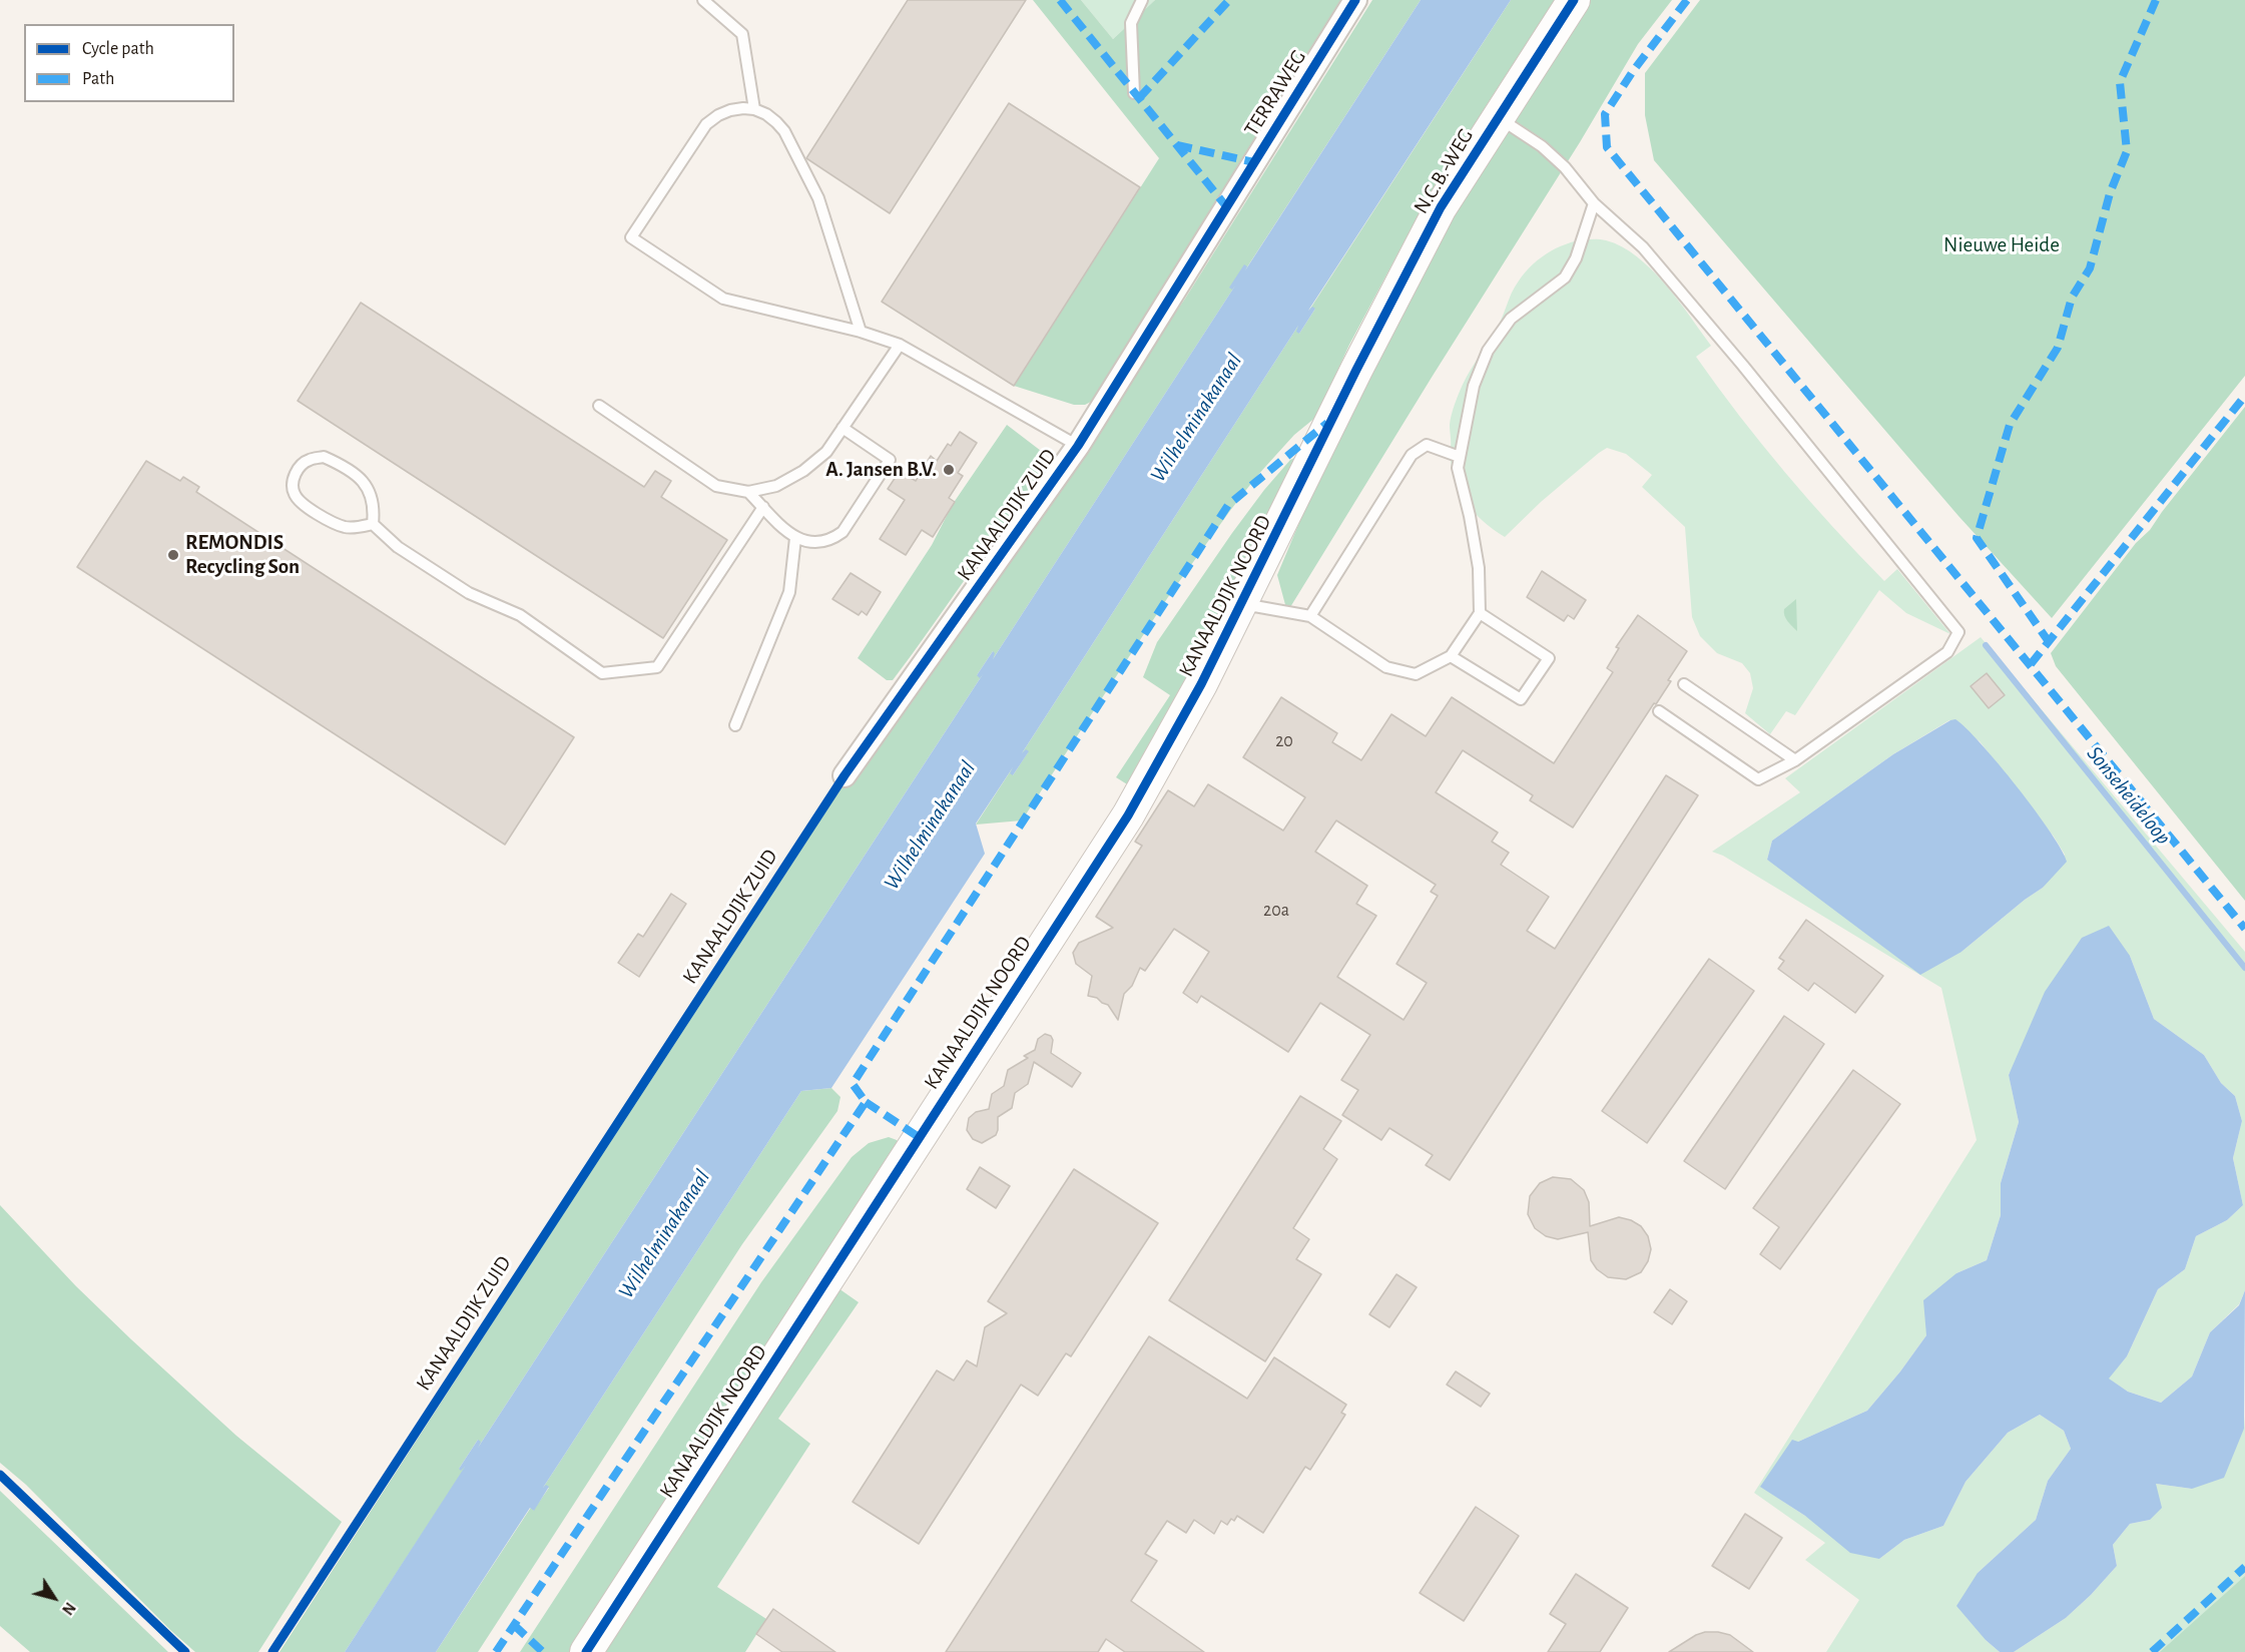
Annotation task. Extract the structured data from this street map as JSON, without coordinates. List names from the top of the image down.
{
  "streets": {
    "street": [
      "TERRAWEG",
      "N.C.B.-WEG",
      "KANAALDIJK ZUID",
      "KANAALDIJK NOORD"
    ]
  },
  "crossings": [
    ["TERRAWEG", "KANAALDIJK ZUID"],
    ["N.C.B.-WEG", "KANAALDIJK NOORD"]
  ],
  "water": ["Wilhelminakanaal", "Sonseheideloop"],
  "parks": ["Nieuwe Heide"],
  "places": ["A. Jansen B.V.", "REMONDIS Recycling Son"],
  "house_numbers": ["20", "20a"],
  "legend": ["Cycle path", "Path"],
  "north": "bottom right"
}
